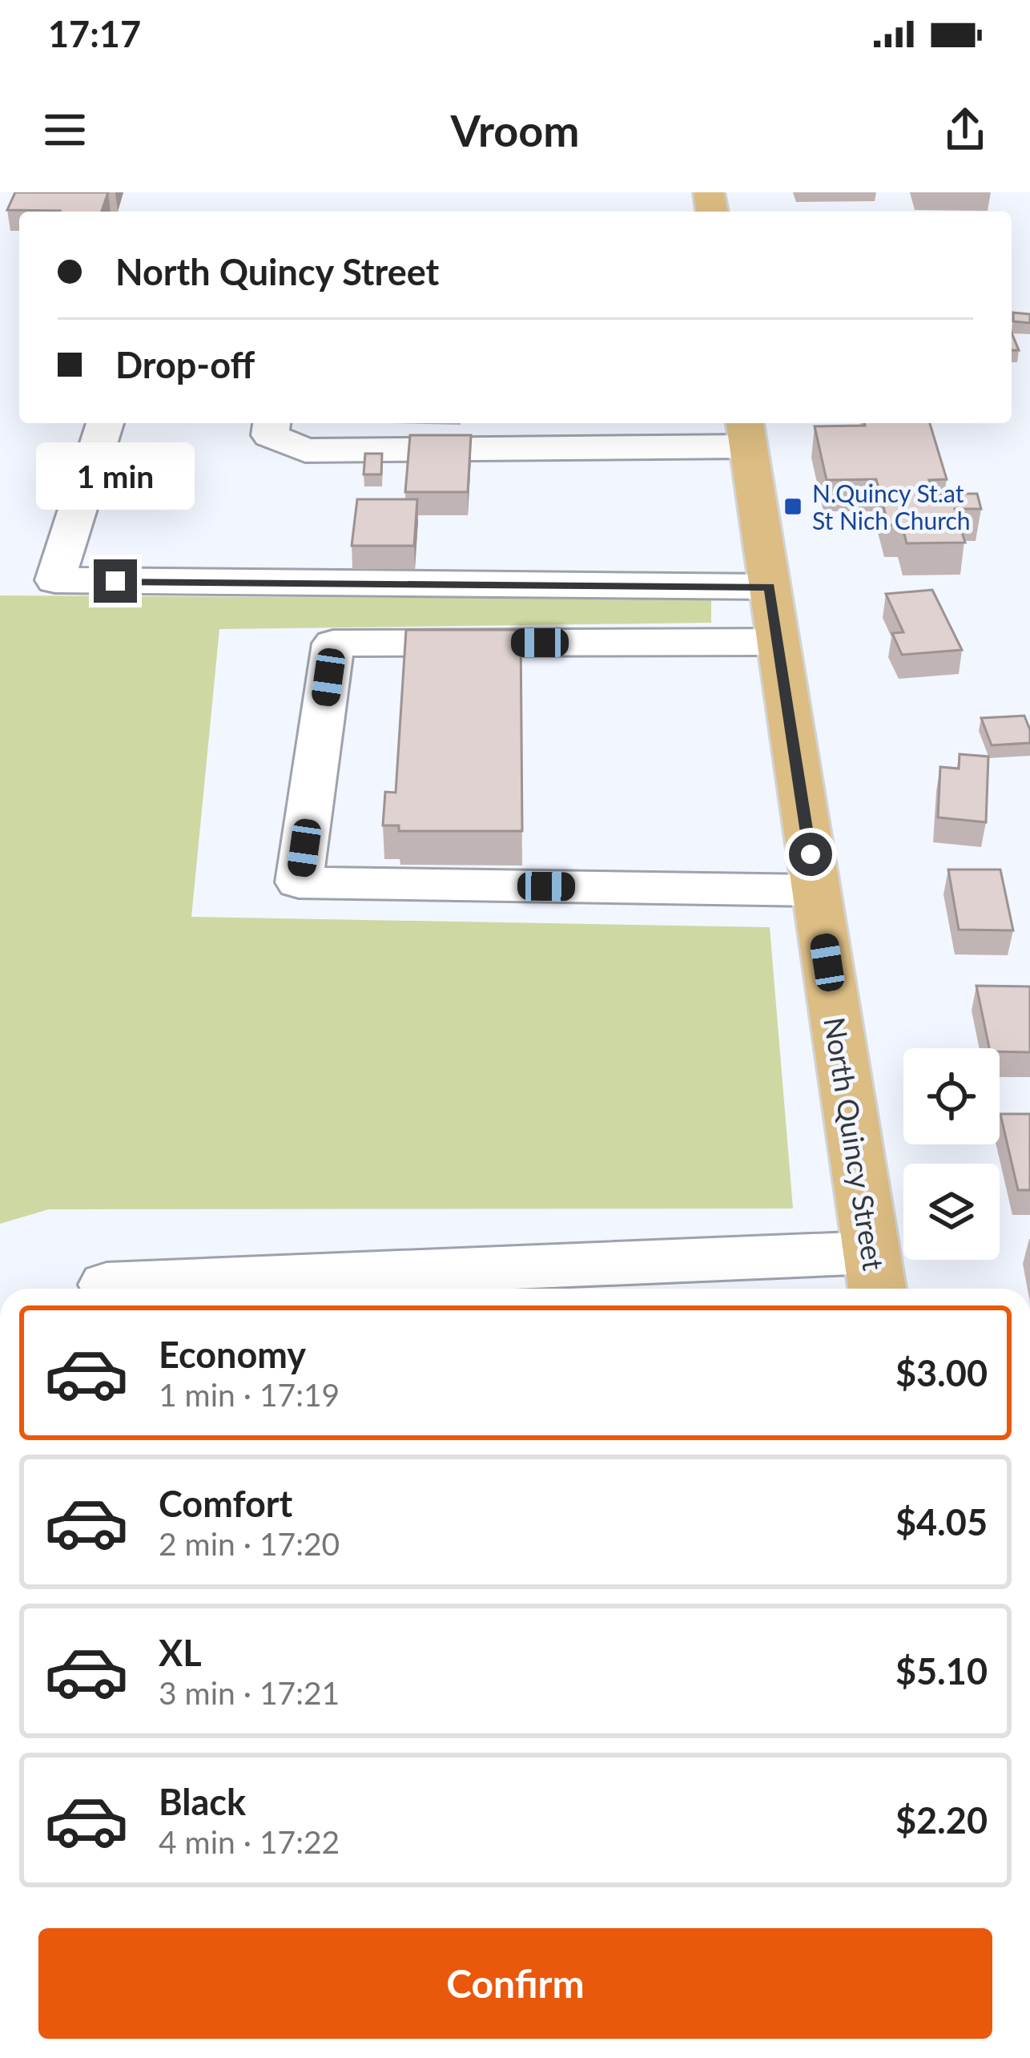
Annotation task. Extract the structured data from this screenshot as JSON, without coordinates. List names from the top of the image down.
{
  "streets": {
    "main road": ["North Quincy Street"]
  },
  "places": {
    "transit": ["N.Quincy St.at St Nich Church"]
  },
  "page": {
    "status": "17:17",
    "header": "Vroom",
    "banner": ["North Quincy Street", "Drop-off"],
    "bubble": "1 min",
    "list": [
      {
        "name": "Economy",
        "note": "1 min · 17:19",
        "value": "$3.00"
      },
      {
        "name": "Comfort",
        "note": "2 min · 17:20",
        "value": "$4.05"
      },
      {
        "name": "XL",
        "note": "3 min · 17:21",
        "value": "$5.10"
      },
      {
        "name": "Black",
        "note": "4 min · 17:22",
        "value": "$2.20"
      }
    ],
    "buttons": "Confirm"
  }
}
